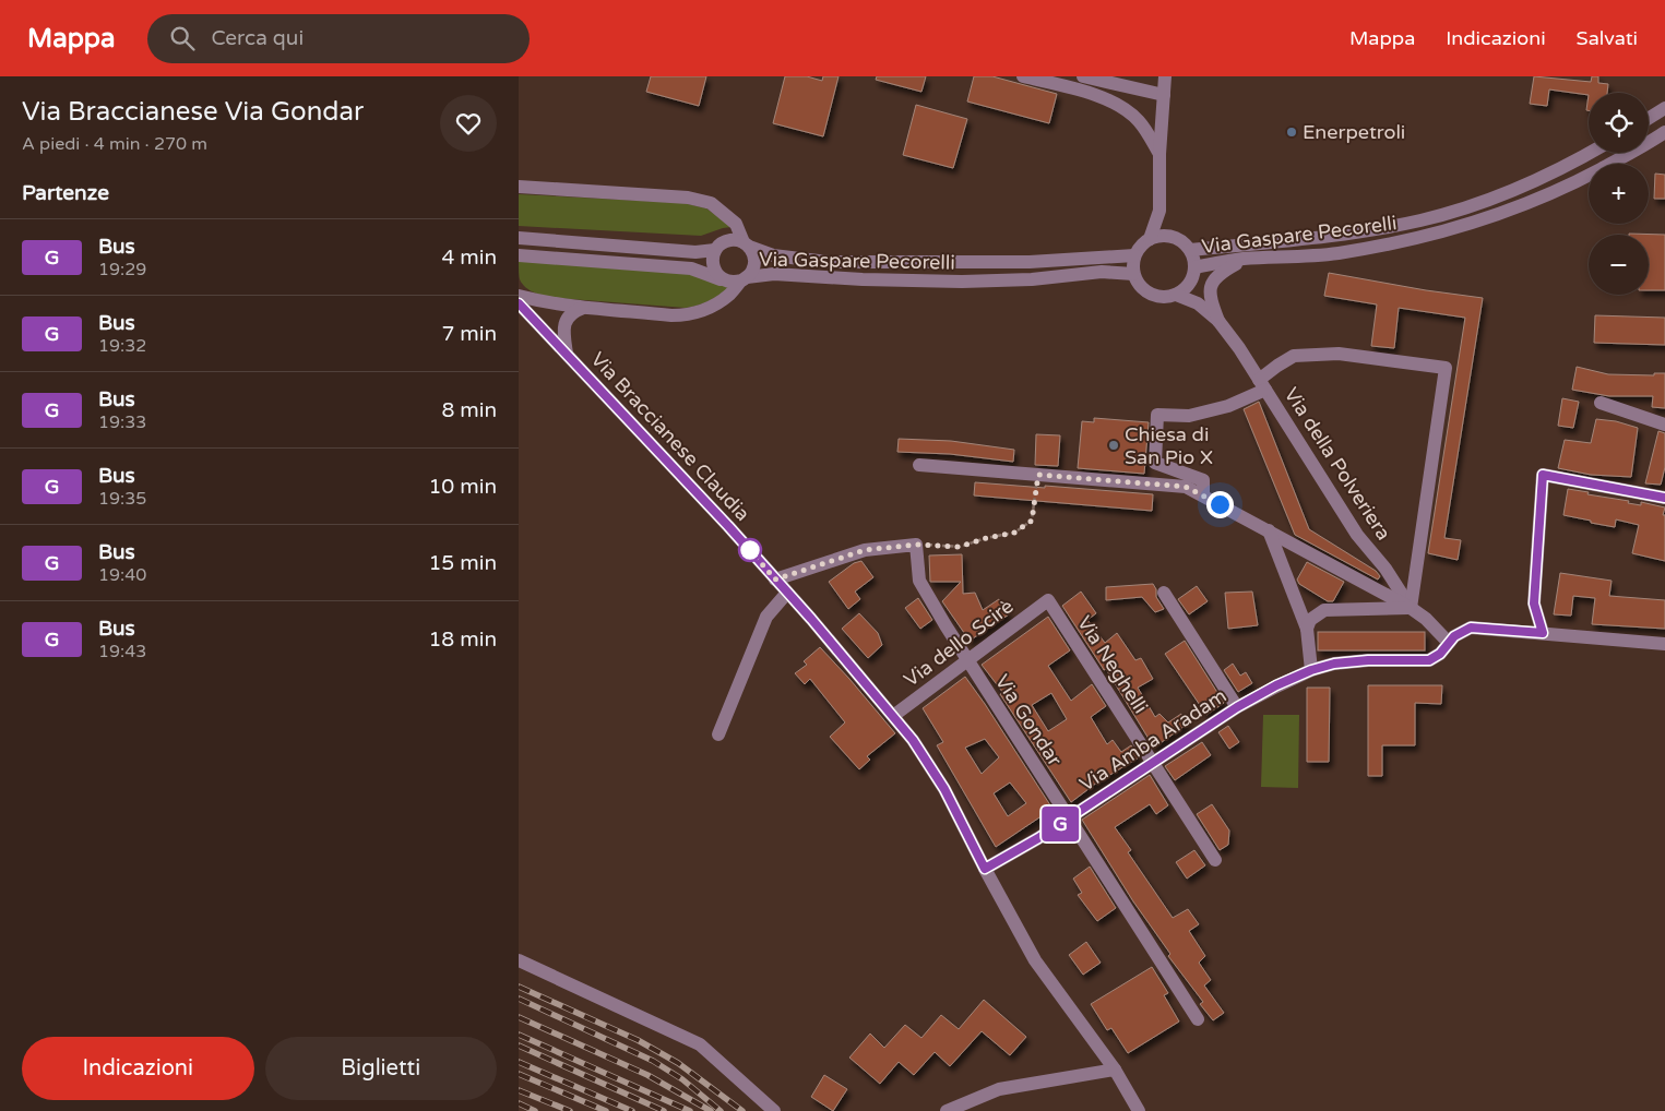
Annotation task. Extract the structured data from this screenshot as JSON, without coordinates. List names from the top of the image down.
{
  "streets": {
    "street": [
      "Via Gaspare Pecorelli",
      "Via Braccianese Claudia",
      "Via della Polveriera",
      "Via dello Scirè",
      "Via Neghelli",
      "Via Gondar",
      "Via Amba Aradam"
    ]
  },
  "crossings": [
    ["Via Gaspare Pecorelli", "Via della Polveriera"],
    ["Via Braccianese Claudia", "Via dello Scirè"],
    ["Via Braccianese Claudia", "Via Amba Aradam"],
    ["Via della Polveriera", "Via Amba Aradam"],
    ["Via dello Scirè", "Via Neghelli"],
    ["Via dello Scirè", "Via Gondar"],
    ["Via Neghelli", "Via Amba Aradam"],
    ["Via Gondar", "Via Amba Aradam"]
  ],
  "places": ["Enerpetroli", "Chiesa di San Pio X"],
  "lines": ["bus line G"],
  "page": {
    "header": "Mappa",
    "search": "Cerca qui",
    "nav": ["Mappa", "Indicazioni", "Salvati"],
    "heading": [
      ["Via Braccianese Via Gondar", "A piedi · 4 min · 270 m"],
      "Partenze"
    ],
    "on_map": "G",
    "map_buttons": ["+", "−"],
    "list": [
      {
        "mark": "G",
        "name": "Bus",
        "note": "19:29",
        "value": "4 min"
      },
      {
        "mark": "G",
        "name": "Bus",
        "note": "19:32",
        "value": "7 min"
      },
      {
        "mark": "G",
        "name": "Bus",
        "note": "19:33",
        "value": "8 min"
      },
      {
        "mark": "G",
        "name": "Bus",
        "note": "19:35",
        "value": "10 min"
      },
      {
        "mark": "G",
        "name": "Bus",
        "note": "19:40",
        "value": "15 min"
      },
      {
        "mark": "G",
        "name": "Bus",
        "note": "19:43",
        "value": "18 min"
      }
    ],
    "buttons": ["Indicazioni", "Biglietti"]
  }
}
